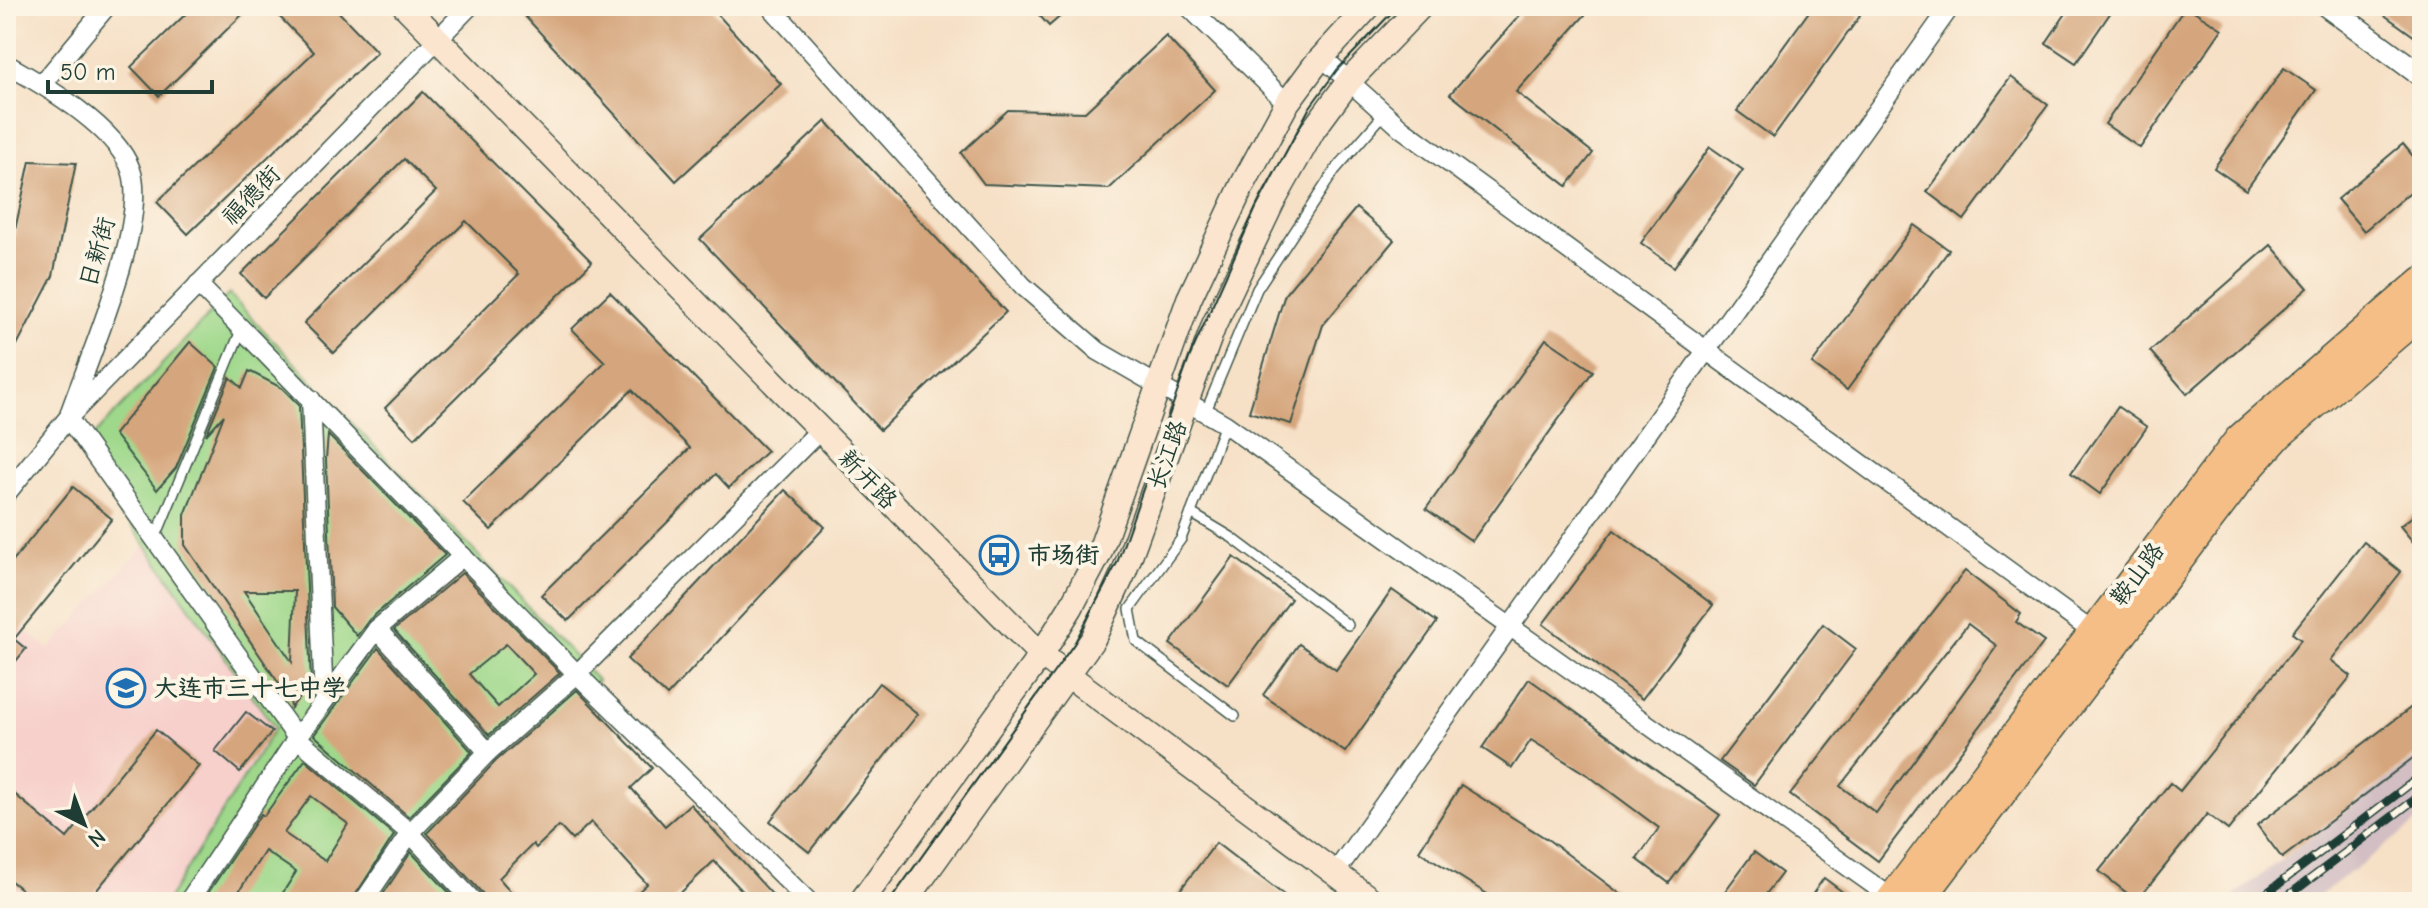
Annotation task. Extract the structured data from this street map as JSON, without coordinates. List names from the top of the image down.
{
  "streets": {
    "main road": ["长江路", "新开路", "鞍山路"],
    "street": ["福德街", "日新街"]
  },
  "crossings": [
    ["福德街", "日新街"],
    ["福德街", "新开路"],
    ["长江路", "新开路"]
  ],
  "places": {
    "bus stop": ["市场街"],
    "school or university": ["大连市三十七中学"]
  },
  "scale_bar": "50 m",
  "north": "bottom right"
}
